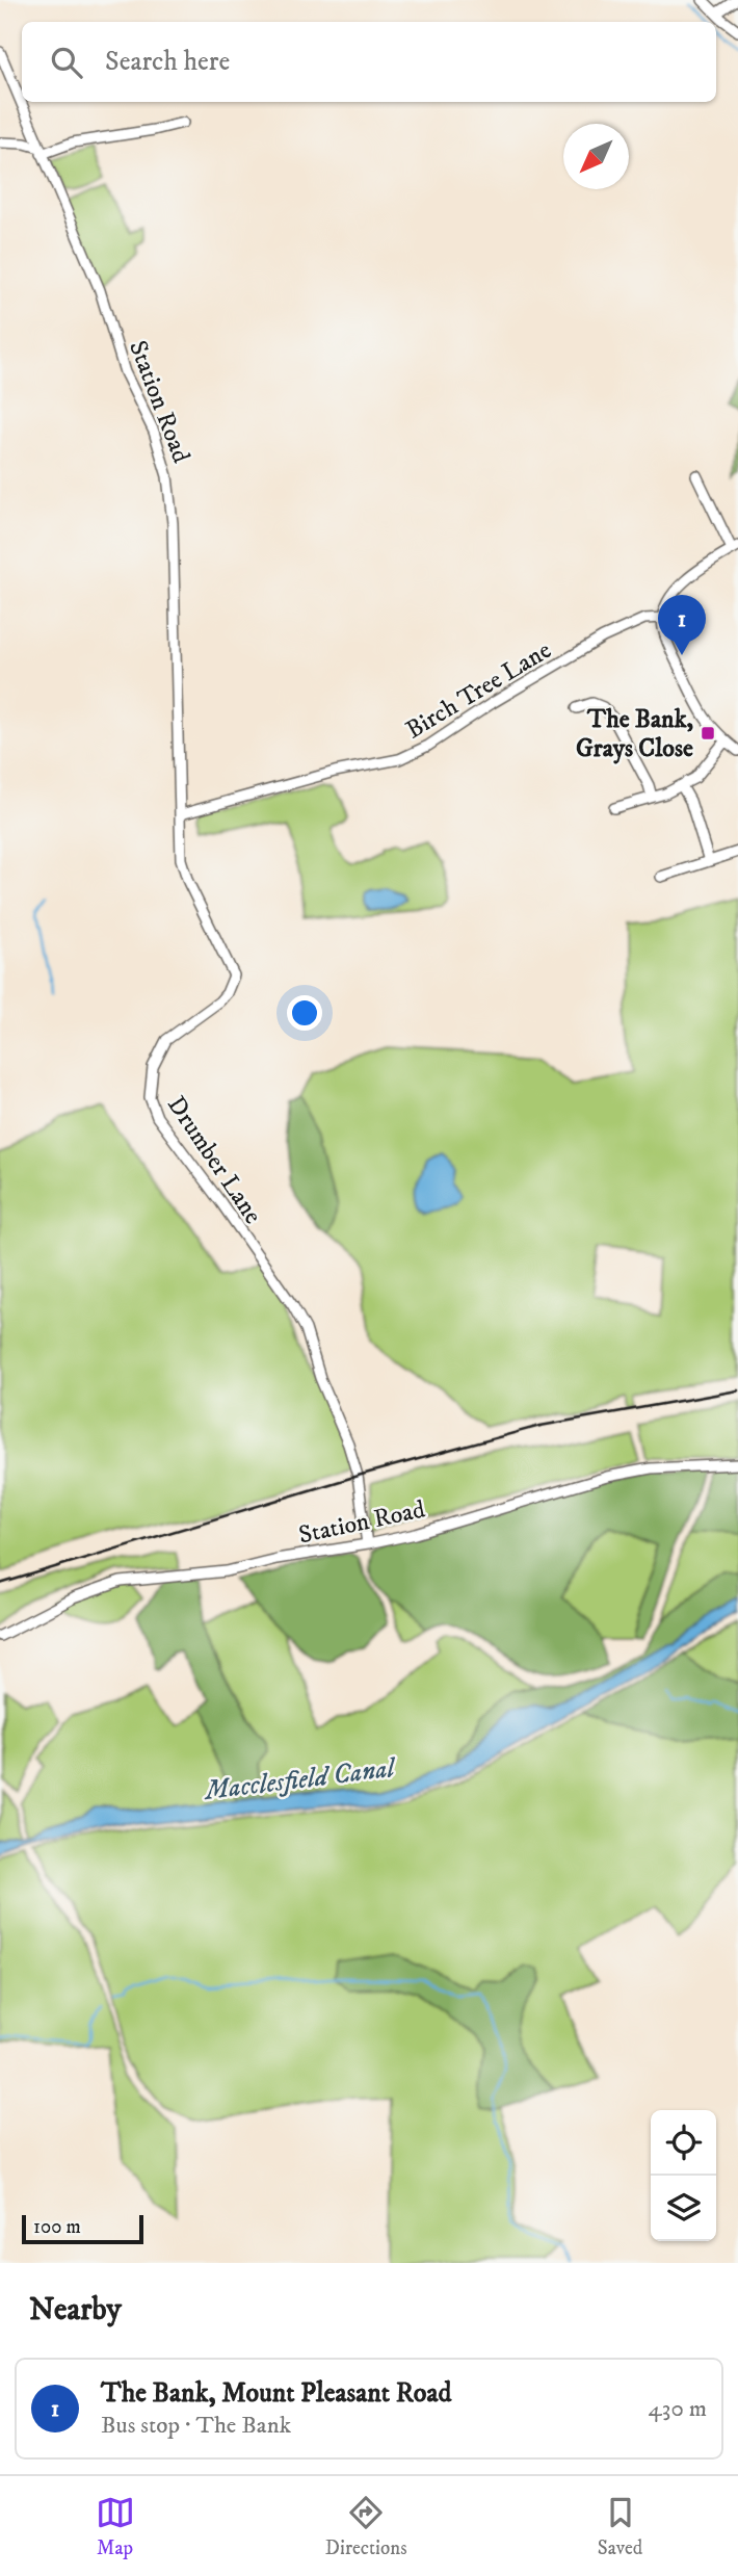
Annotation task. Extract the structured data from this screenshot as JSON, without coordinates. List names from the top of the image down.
{
  "streets": {
    "street": ["Station Road", "Birch Tree Lane", "Drumber Lane"]
  },
  "crossings": [
    ["Station Road", "Birch Tree Lane"],
    ["Station Road", "Drumber Lane"],
    ["Birch Tree Lane", "Drumber Lane"]
  ],
  "water": ["Macclesfield Canal"],
  "places": {
    "transit": ["The Bank, Grays Close"]
  },
  "scale_bar": "100 m",
  "north": "bottom left",
  "page": {
    "search": "Search here",
    "pins": "1",
    "scale": "100 m",
    "heading": "Nearby",
    "list": [
      {
        "mark": "1",
        "name": "The Bank, Mount Pleasant Road",
        "note": "Bus stop · The Bank",
        "value": "430 m"
      }
    ],
    "nav": ["Map", "Directions", "Saved"]
  }
}
